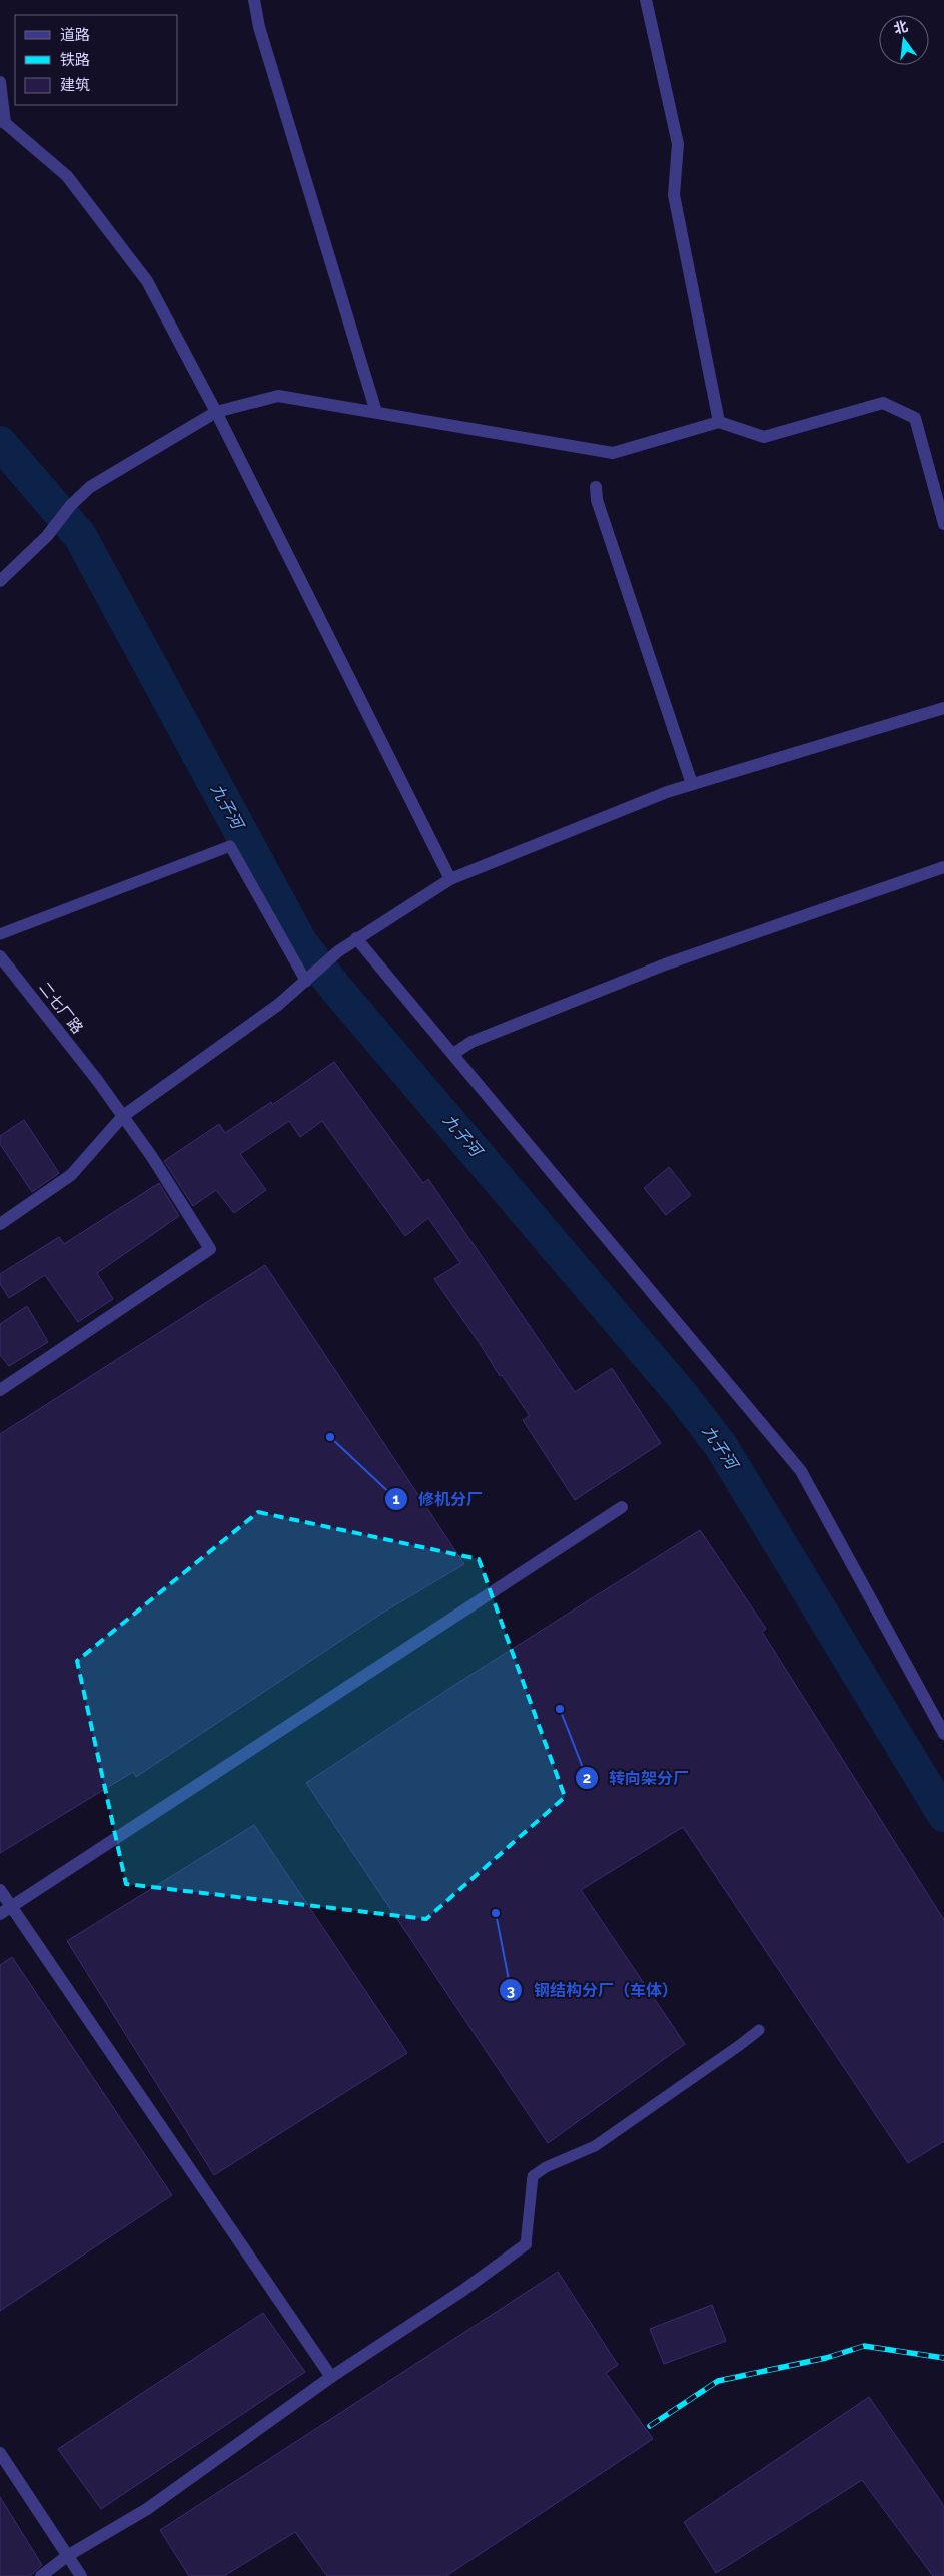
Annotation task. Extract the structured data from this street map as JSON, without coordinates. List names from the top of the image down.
{
  "streets": {
    "street": ["二七厂路"]
  },
  "water": ["九子河"],
  "places": ["修机分厂", "转向架分厂", "钢结构分厂（车体）"],
  "legend": ["道路", "铁路", "建筑"],
  "north": "top"
}
